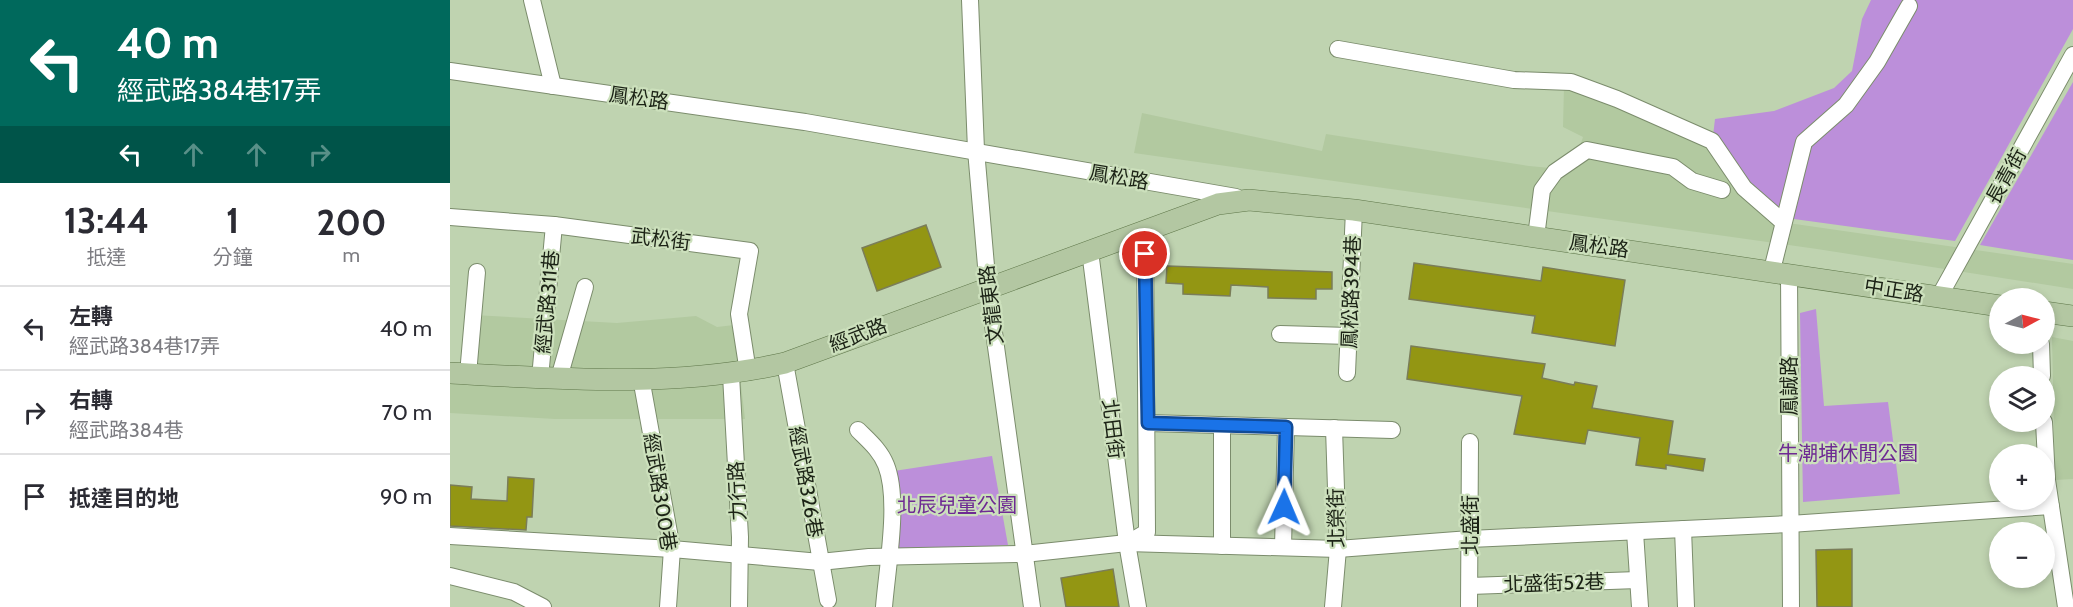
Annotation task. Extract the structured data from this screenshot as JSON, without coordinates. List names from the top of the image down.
{
  "streets": {
    "main road": ["鳳松路", "中正路", "經武路"],
    "street": [
      "長青街",
      "武松街",
      "鳳松路394巷",
      "經武路311巷",
      "文龍東路",
      "鳳誠路",
      "北田街",
      "經武路326巷",
      "力行路",
      "經武路300巷",
      "北榮街",
      "北盛街",
      "北盛街52巷"
    ]
  },
  "crossings": [
    ["鳳松路", "中正路"],
    ["鳳松路", "鳳松路394巷"],
    ["鳳松路", "文龍東路"],
    ["鳳松路", "經武路"],
    ["鳳松路", "鳳誠路"],
    ["長青街", "中正路"],
    ["武松街", "經武路311巷"],
    ["武松街", "經武路"],
    ["武松街", "力行路"],
    ["中正路", "鳳誠路"],
    ["經武路311巷", "經武路"],
    ["文龍東路", "經武路"],
    ["經武路", "北田街"],
    ["經武路", "經武路326巷"],
    ["經武路", "力行路"],
    ["經武路", "經武路300巷"],
    ["北盛街", "北盛街52巷"]
  ],
  "parks": ["牛潮埔休閒公園", "北辰兒童公園"],
  "north": "right",
  "page": {
    "turn": ["40 m", "經武路384巷17弄"],
    "eta": [
      "13:44",
      "抵達",
      "1",
      "分鐘",
      "200",
      "m"
    ],
    "list": [
      {
        "name": "左轉",
        "note": "經武路384巷17弄",
        "value": "40 m"
      },
      {
        "name": "右轉",
        "note": "經武路384巷",
        "value": "70 m"
      },
      {
        "name": "抵達目的地",
        "value": "90 m"
      }
    ],
    "map_buttons": ["+", "−"]
  }
}
